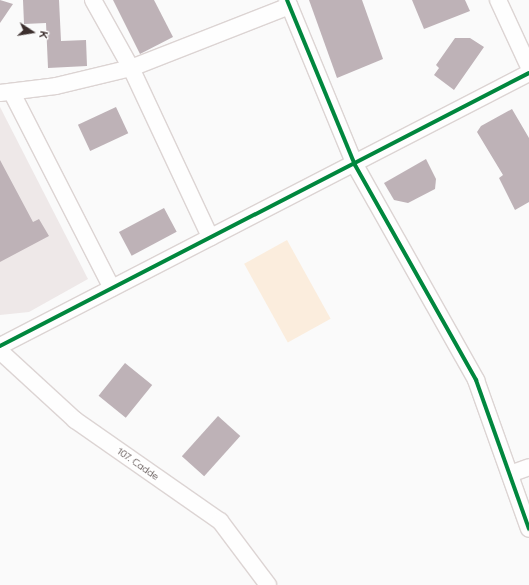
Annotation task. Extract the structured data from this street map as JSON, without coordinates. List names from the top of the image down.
{
  "streets": {
    "street": ["107. Cadde"]
  },
  "north": "right"
}
